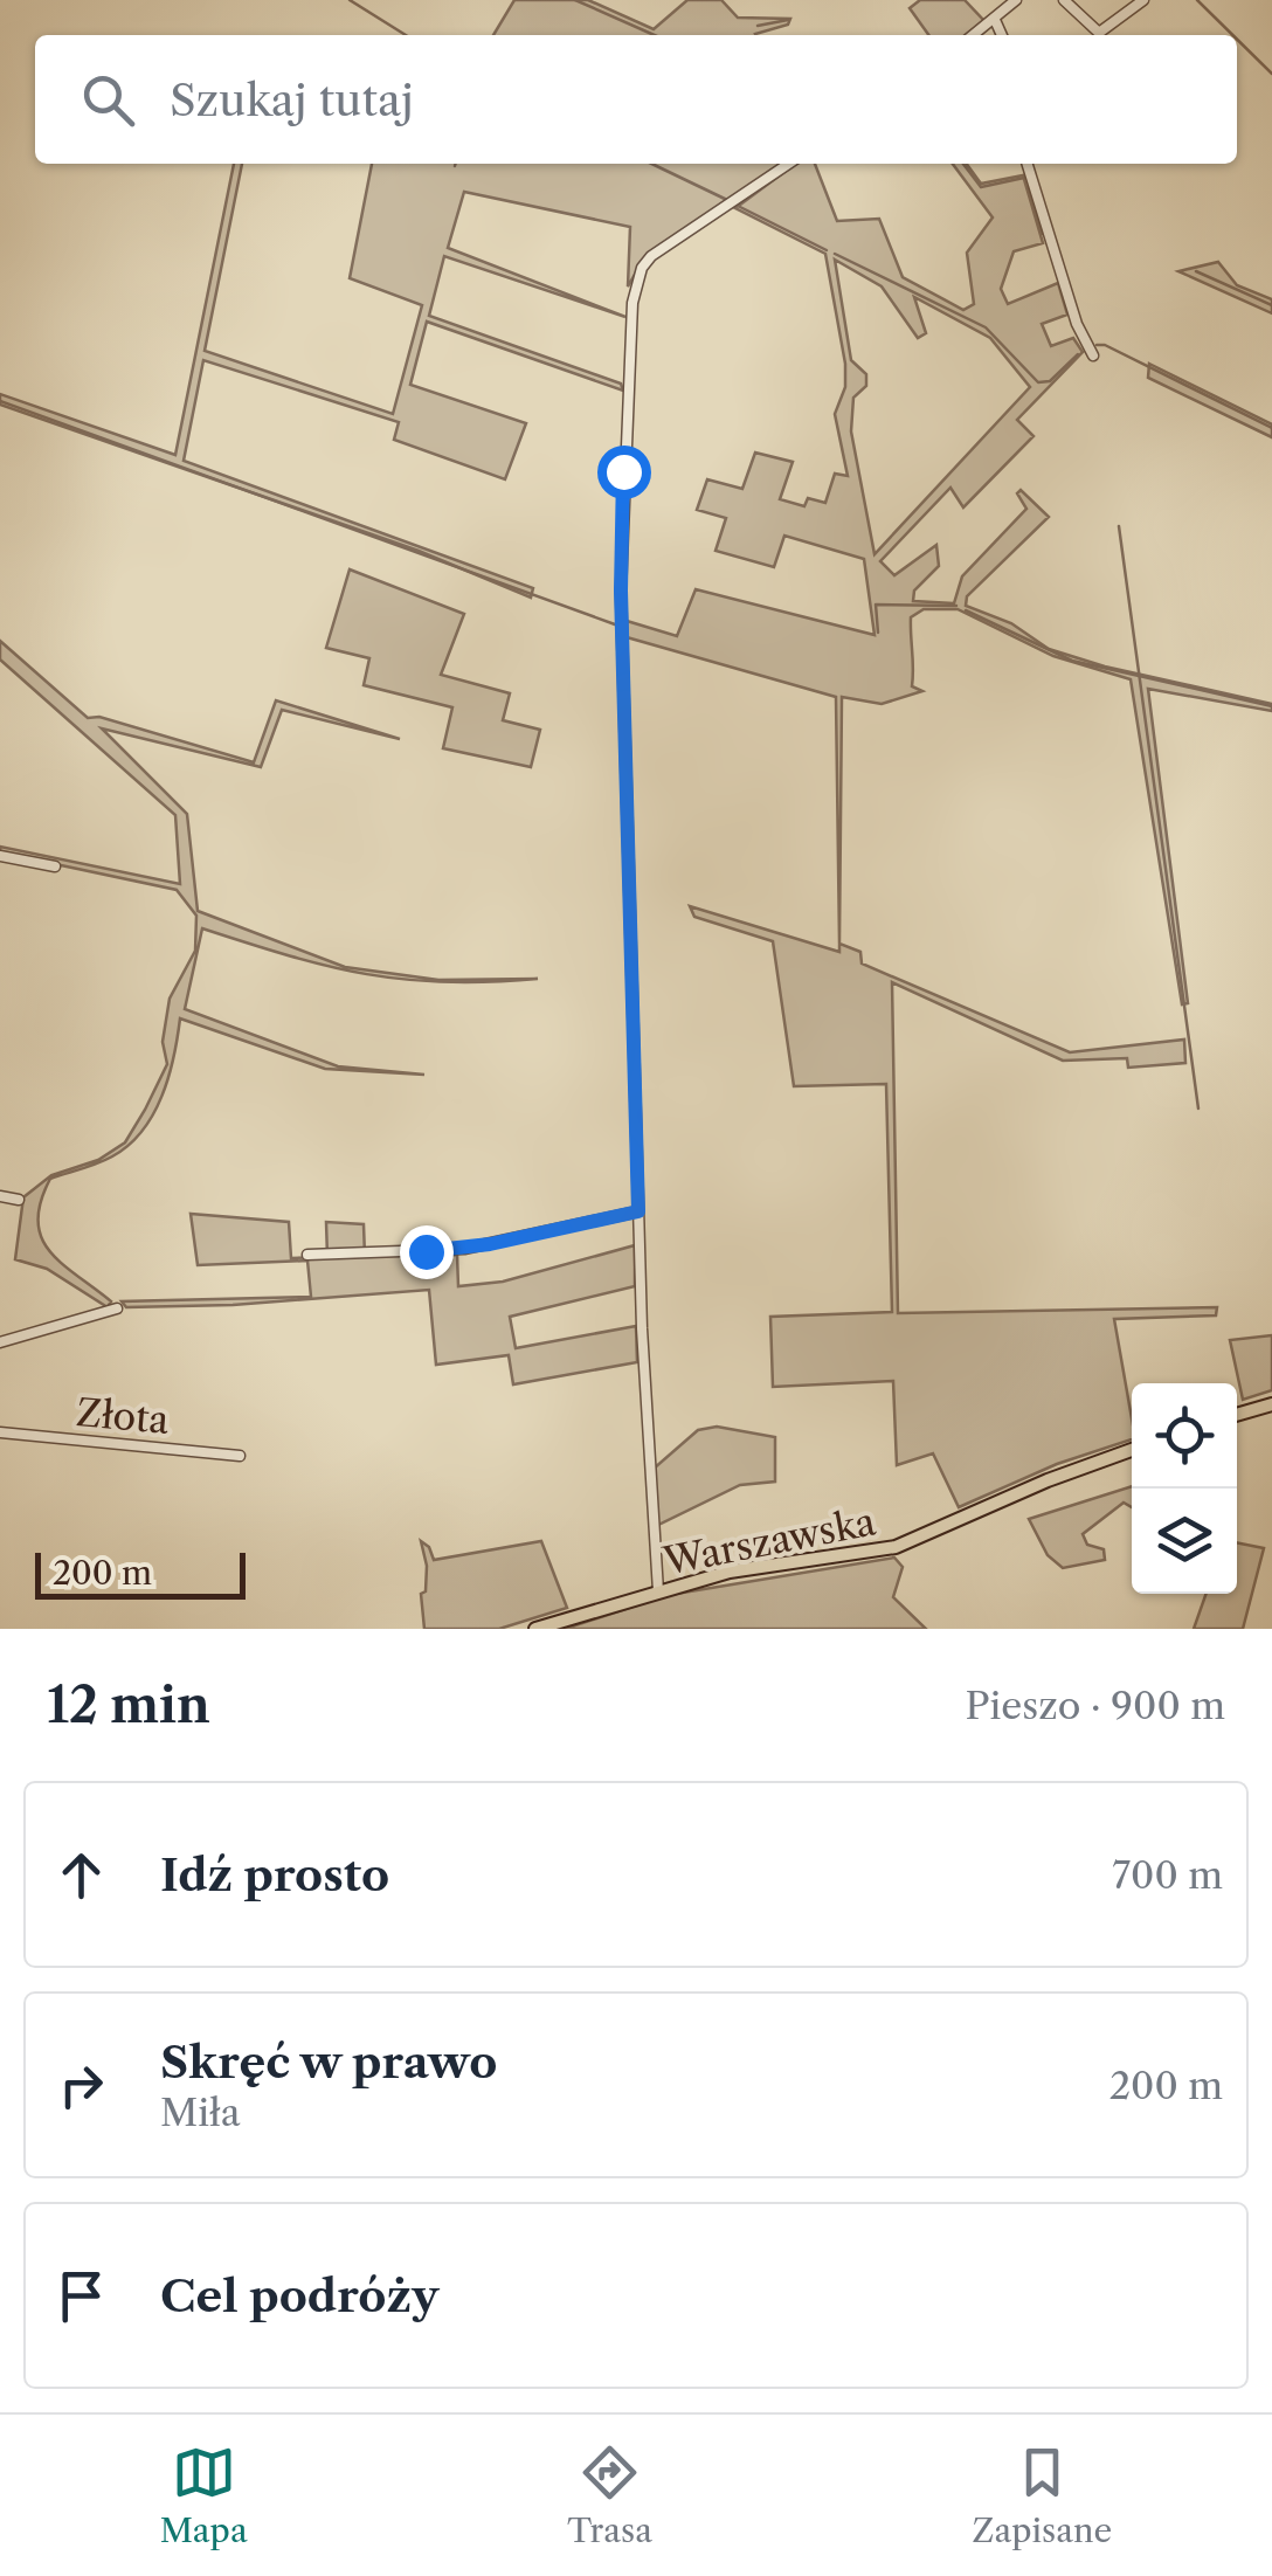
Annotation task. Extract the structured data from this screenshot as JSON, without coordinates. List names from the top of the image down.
{
  "streets": {
    "main road": ["Warszawska"],
    "street": ["Złota"]
  },
  "scale_bar": "200 m",
  "page": {
    "search": "Szukaj tutaj",
    "scale": "200 m",
    "heading": ["12 min", "Pieszo · 900 m"],
    "list": [
      ["Idź prosto", "700 m"],
      ["Skręć w prawo", "Miła", "200 m"],
      "Cel podróży"
    ],
    "nav": ["Mapa", "Trasa", "Zapisane"]
  }
}
